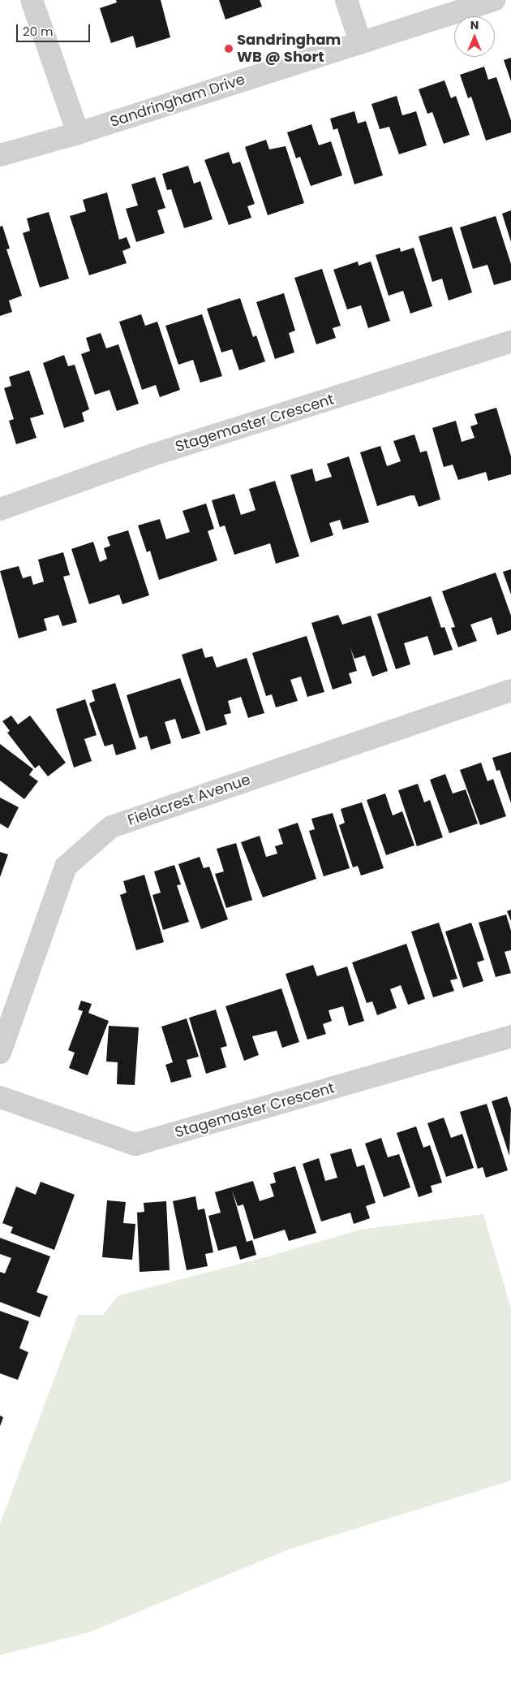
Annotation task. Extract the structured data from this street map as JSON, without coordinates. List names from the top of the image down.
{
  "streets": {
    "street": ["Sandringham Drive", "Stagemaster Crescent", "Fieldcrest Avenue"]
  },
  "places": ["Sandringham WB @ Short"],
  "scale_bar": "20 m",
  "north": "top"
}
